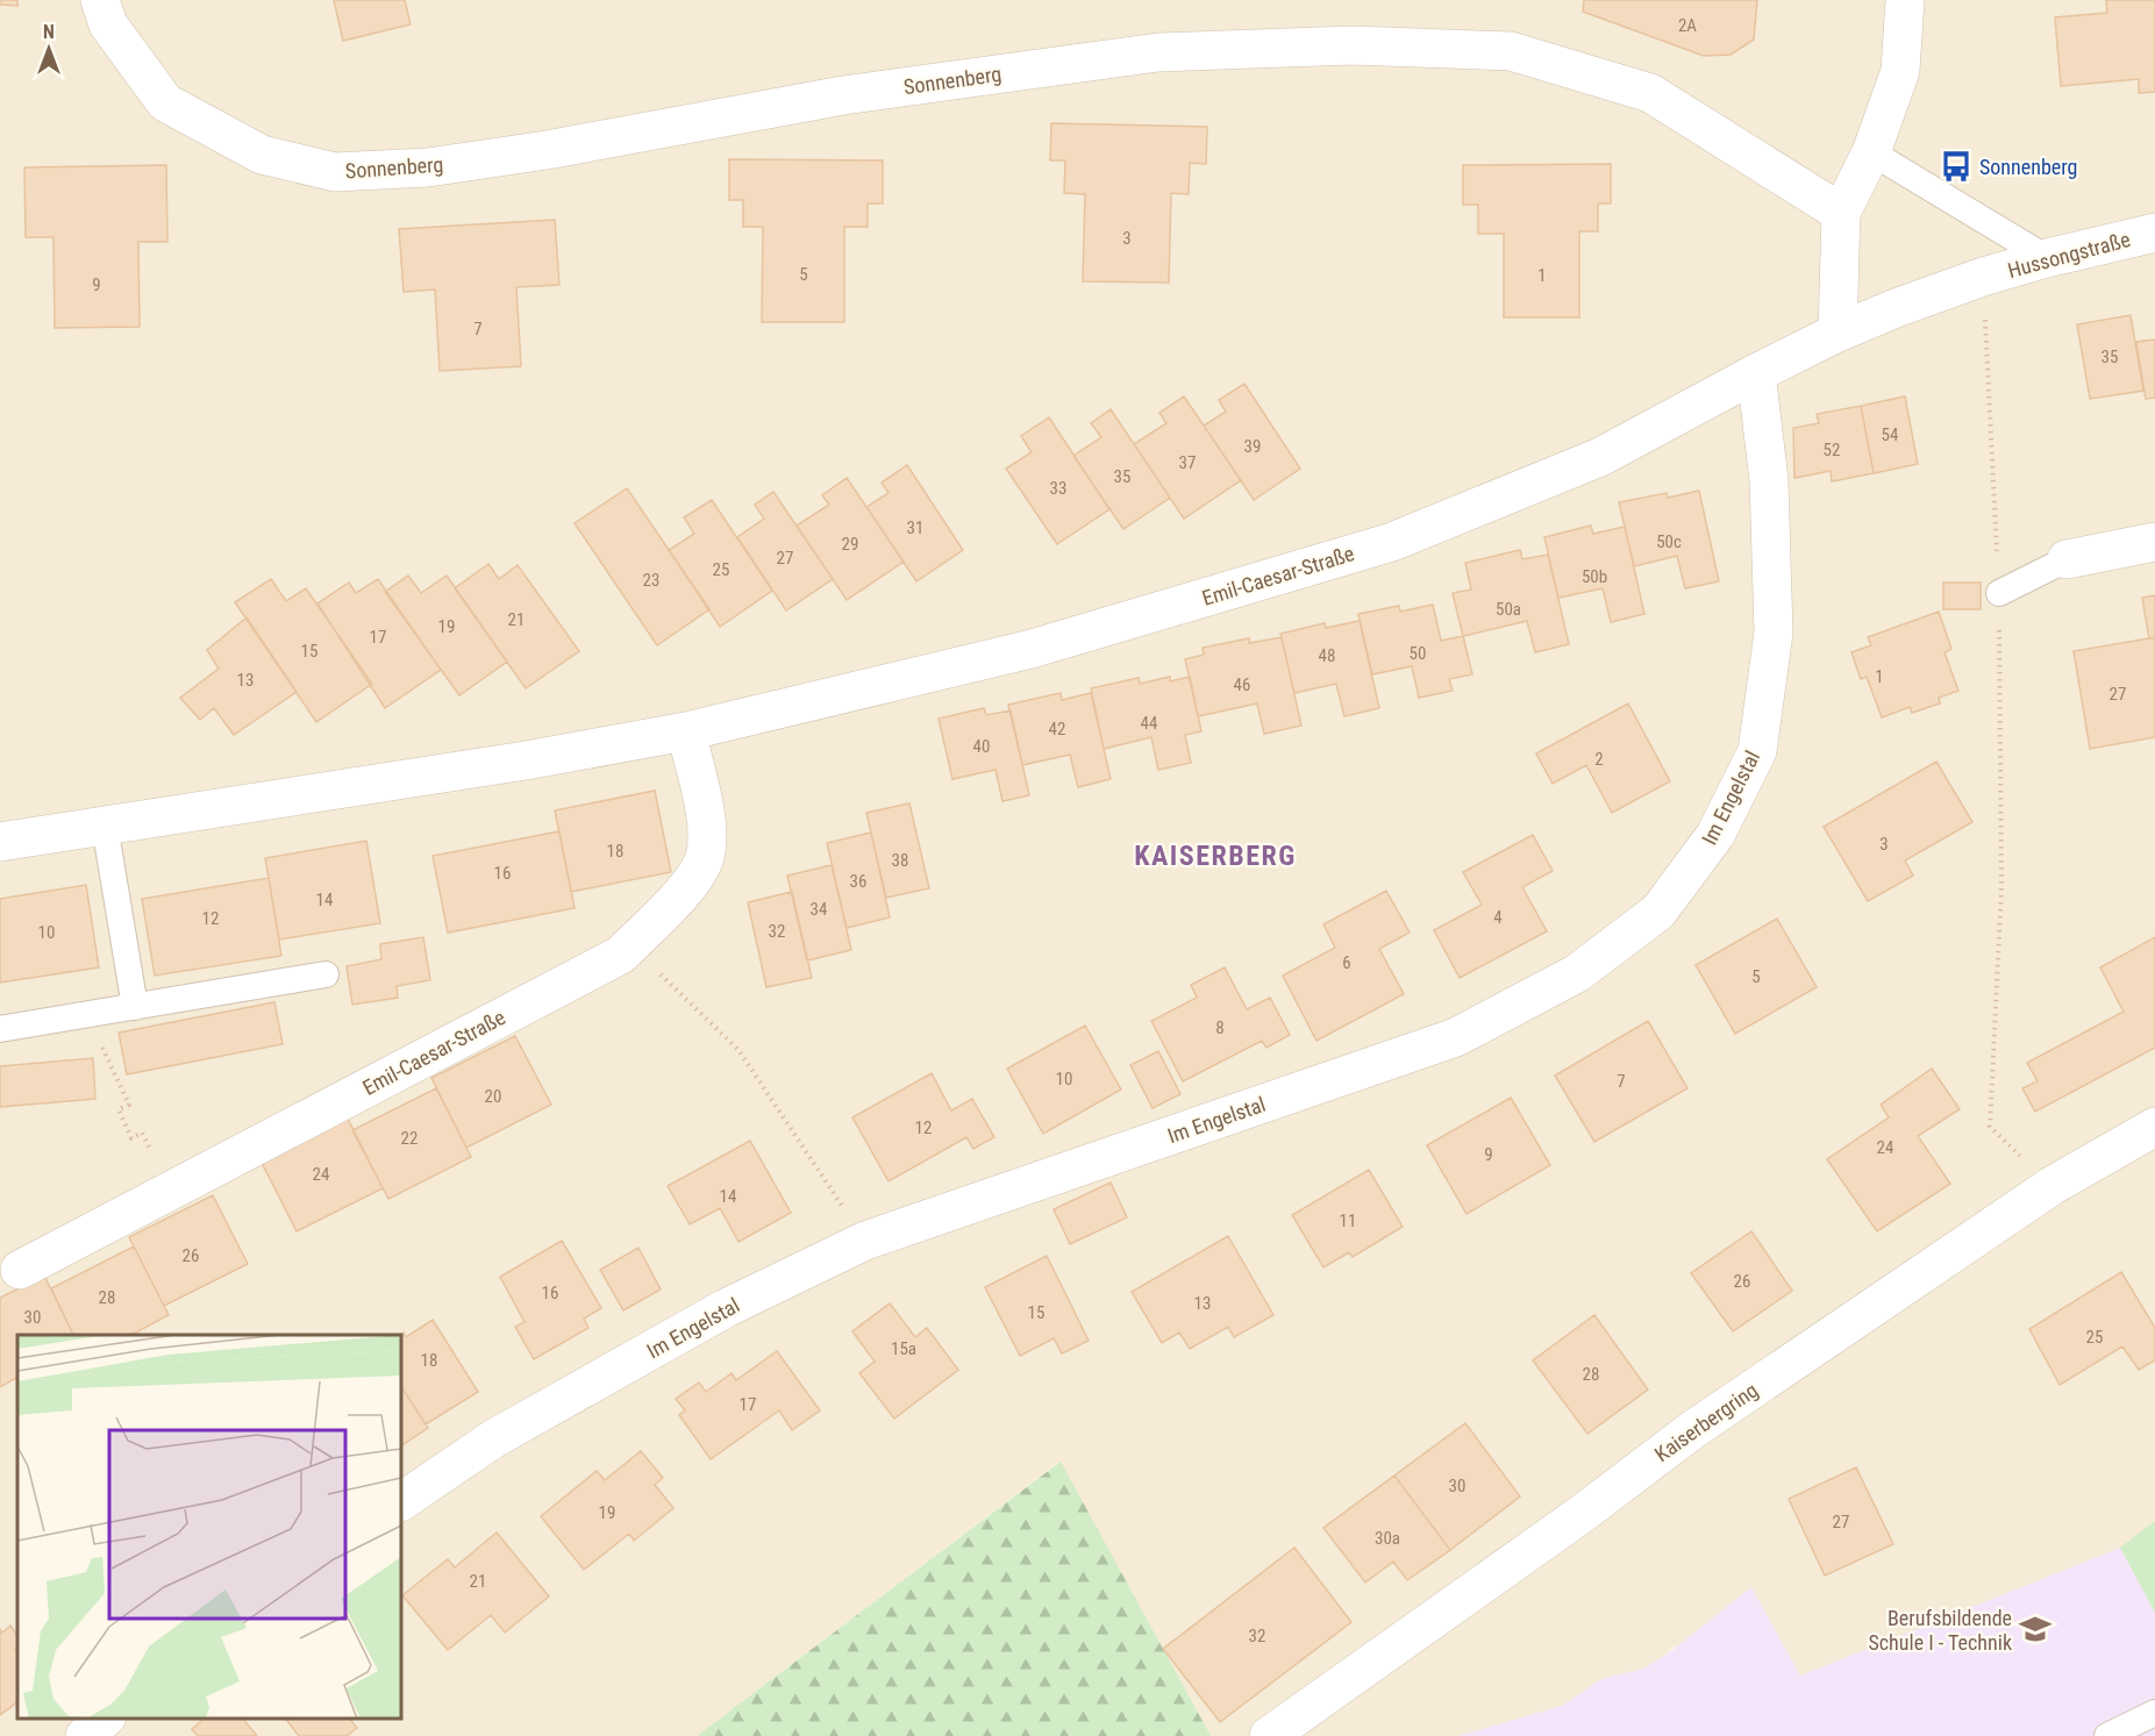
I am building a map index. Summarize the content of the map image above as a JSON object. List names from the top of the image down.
{
  "streets": {
    "street": [
      "Sonnenberg",
      "Hussongstraße",
      "Emil-Caesar-Straße",
      "Im Engelstal",
      "Kaiserbergring"
    ]
  },
  "crossings": [
    ["Hussongstraße", "Emil-Caesar-Straße"],
    ["Emil-Caesar-Straße", "Im Engelstal"]
  ],
  "districts": ["KAISERBERG"],
  "places": {
    "bus stop": ["Sonnenberg"],
    "school or university": ["Berufsbildende Schule I - Technik"]
  },
  "house_numbers": [
    "2A",
    "3",
    "5",
    "1",
    "9",
    "7",
    "35",
    "54",
    "39",
    "52",
    "37",
    "35",
    "33",
    "31",
    "50c",
    "29",
    "27",
    "25",
    "50b",
    "23",
    "50a",
    "21",
    "19",
    "17",
    "15",
    "50",
    "48",
    "1",
    "13",
    "46",
    "27",
    "44",
    "42",
    "40",
    "2",
    "3",
    "18",
    "38",
    "16",
    "36",
    "14",
    "34",
    "4",
    "12",
    "32",
    "10",
    "6",
    "5",
    "8",
    "10",
    "7",
    "20",
    "12",
    "22",
    "24",
    "9",
    "24",
    "14",
    "11",
    "26",
    "26",
    "16",
    "28",
    "13",
    "15",
    "30",
    "25",
    "15a",
    "18",
    "28",
    "17",
    "30",
    "19",
    "27",
    "30a",
    "21",
    "32"
  ],
  "north": "top"
}
